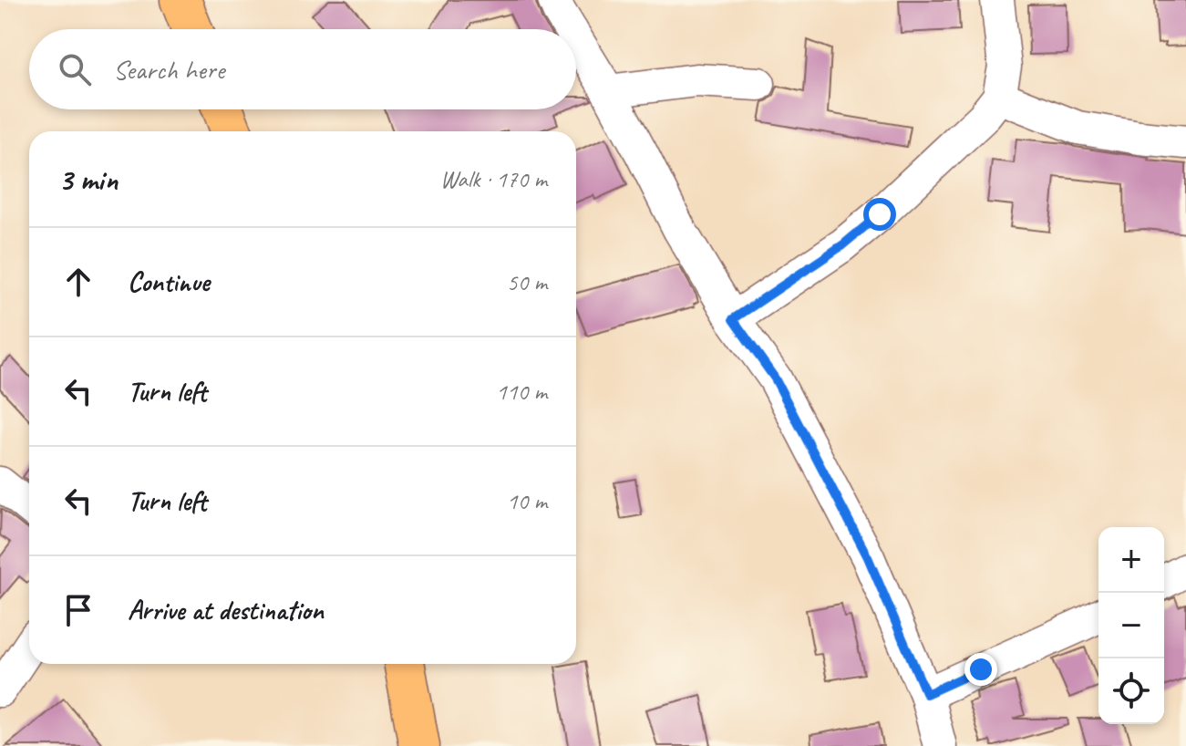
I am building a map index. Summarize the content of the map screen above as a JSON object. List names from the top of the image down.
{
  "page": {
    "search": "Search here",
    "heading": ["3 min", "Walk · 170 m"],
    "list": [
      ["Continue", "50 m"],
      ["Turn left", "110 m"],
      ["Turn left", "10 m"],
      "Arrive at destination"
    ],
    "map_buttons": ["+", "−"]
  }
}
